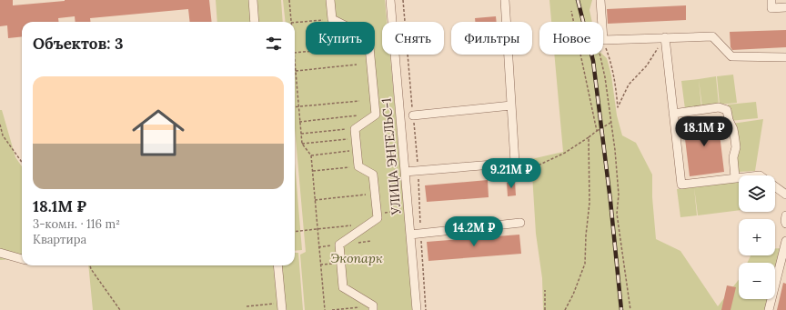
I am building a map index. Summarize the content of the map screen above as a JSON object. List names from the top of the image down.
{
  "streets": {
    "street": ["УЛИЦА ЭНГЕЛЬС-1"]
  },
  "parks": ["Экопарк"],
  "page": {
    "chip": [
      "Купить",
      "Снять",
      "Фильтры",
      "Новое"
    ],
    "heading": "Объектов: 3",
    "list": [
      {
        "name": "18.1M ₽",
        "note": "3-комн. · 116 m² · Квартира"
      }
    ],
    "price": ["18.1M ₽", "9.21M ₽", "14.2M ₽"],
    "map_buttons": ["+", "−"]
  }
}
